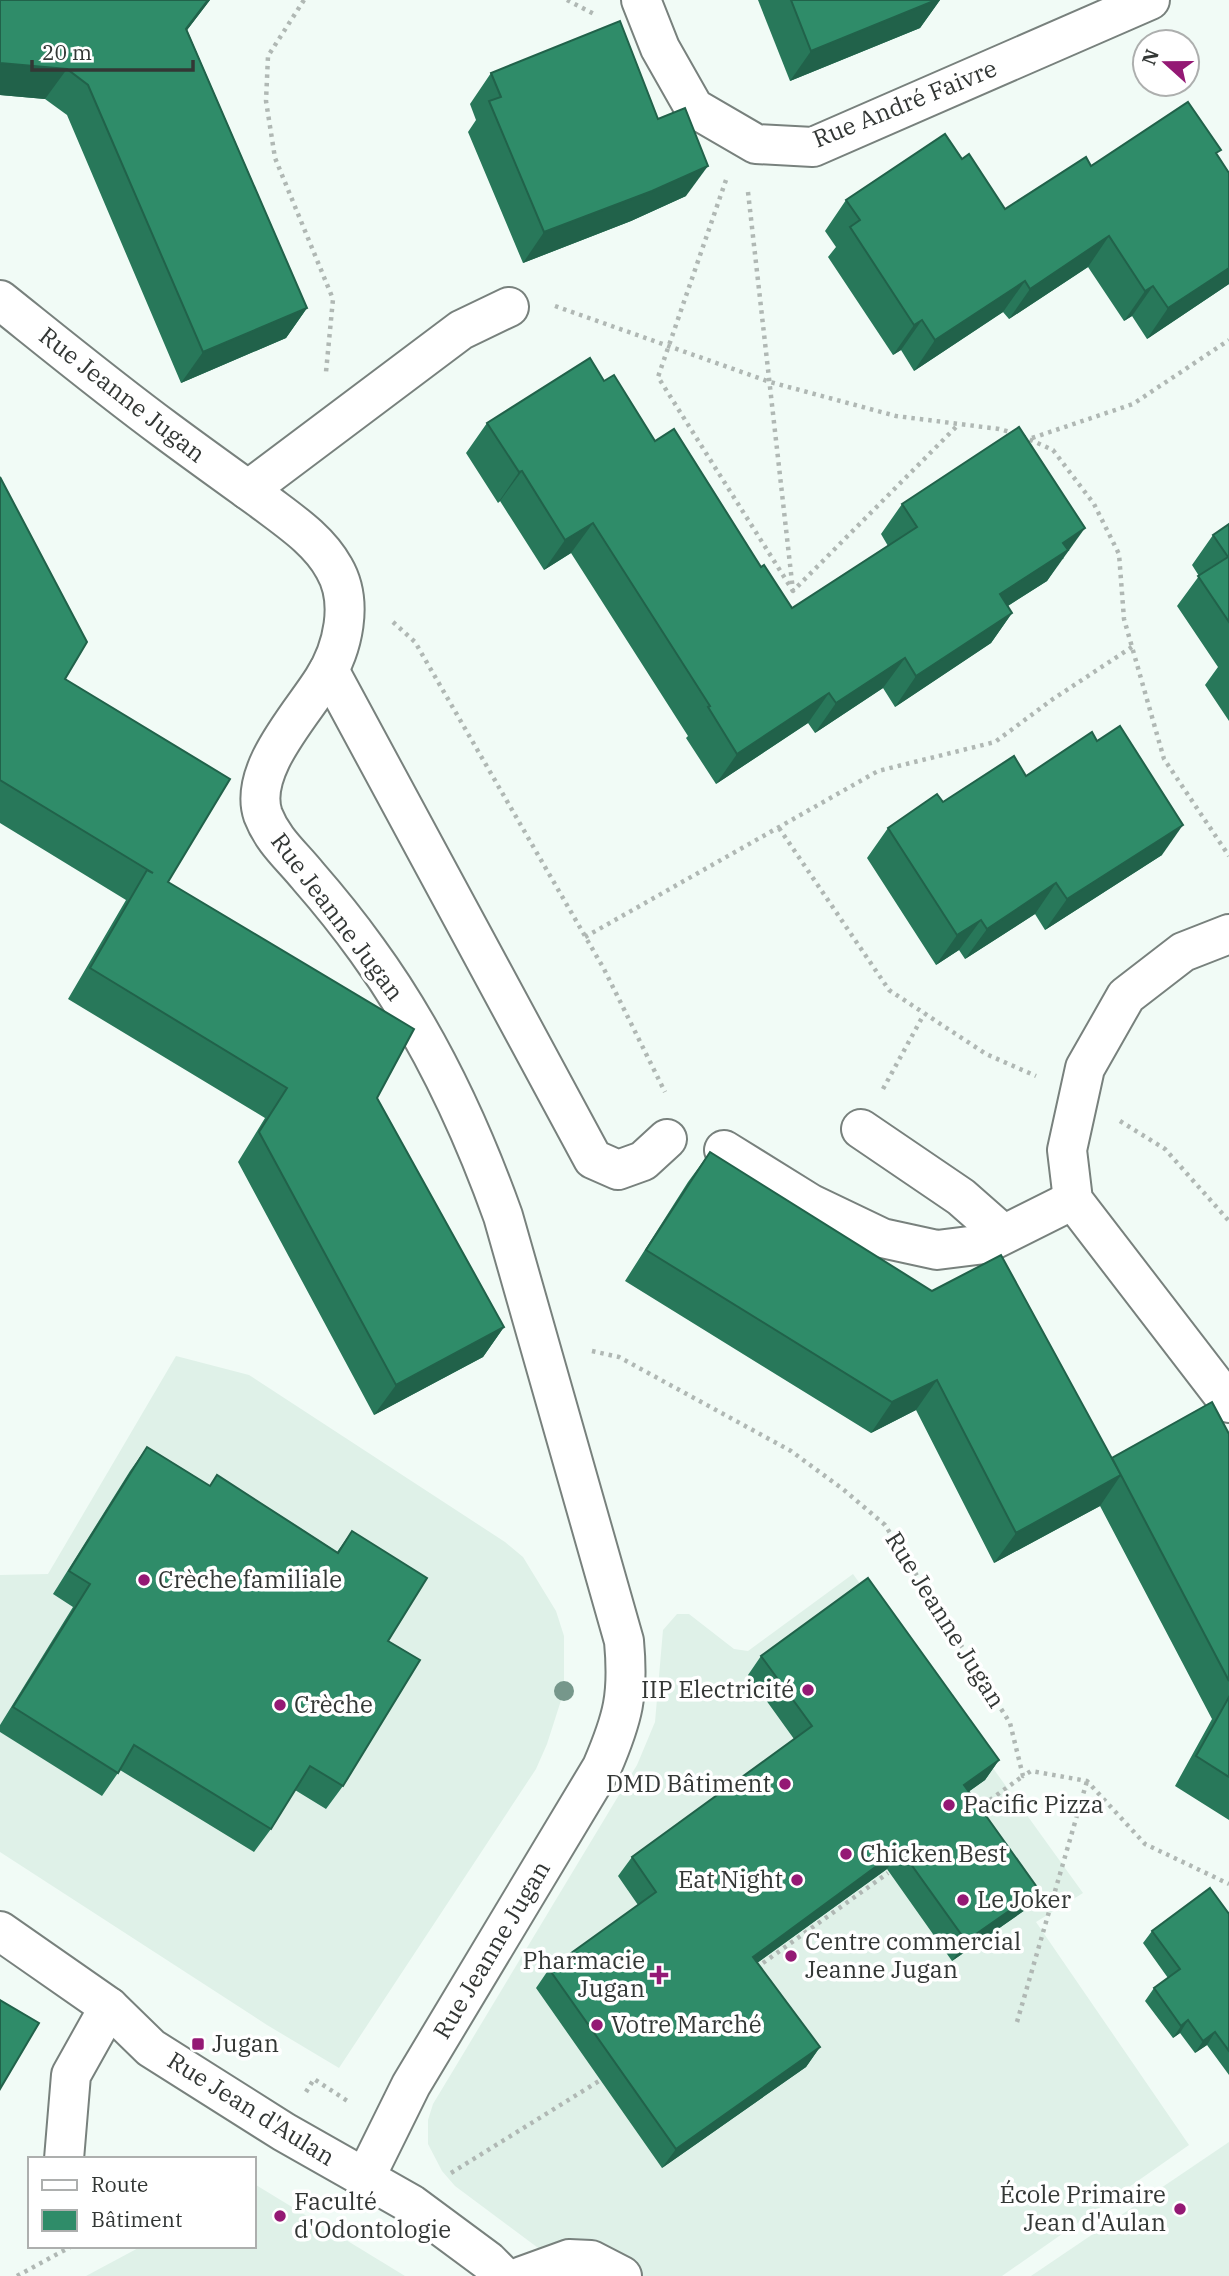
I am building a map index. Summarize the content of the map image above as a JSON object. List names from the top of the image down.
{
  "streets": {
    "street": ["Rue André Faivre", "Rue Jeanne Jugan", "Rue Jean d'Aulan"]
  },
  "crossings": [
    ["Rue Jeanne Jugan", "Rue Jean d'Aulan"]
  ],
  "places": {
    "other": [
      "Crèche familiale",
      "IIP Electricité",
      "Crèche",
      "DMD Bâtiment",
      "Pacific Pizza",
      "Chicken Best",
      "Eat Night",
      "Le Joker",
      "Centre commercial Jeanne Jugan",
      "Votre Marché",
      "École Primaire Jean d'Aulan",
      "Faculté d'Odontologie"
    ],
    "health": ["Pharmacie Jugan"],
    "transit": ["Jugan"]
  },
  "legend": ["Route", "Bâtiment"],
  "scale_bar": "20 m",
  "north": "left"
}
